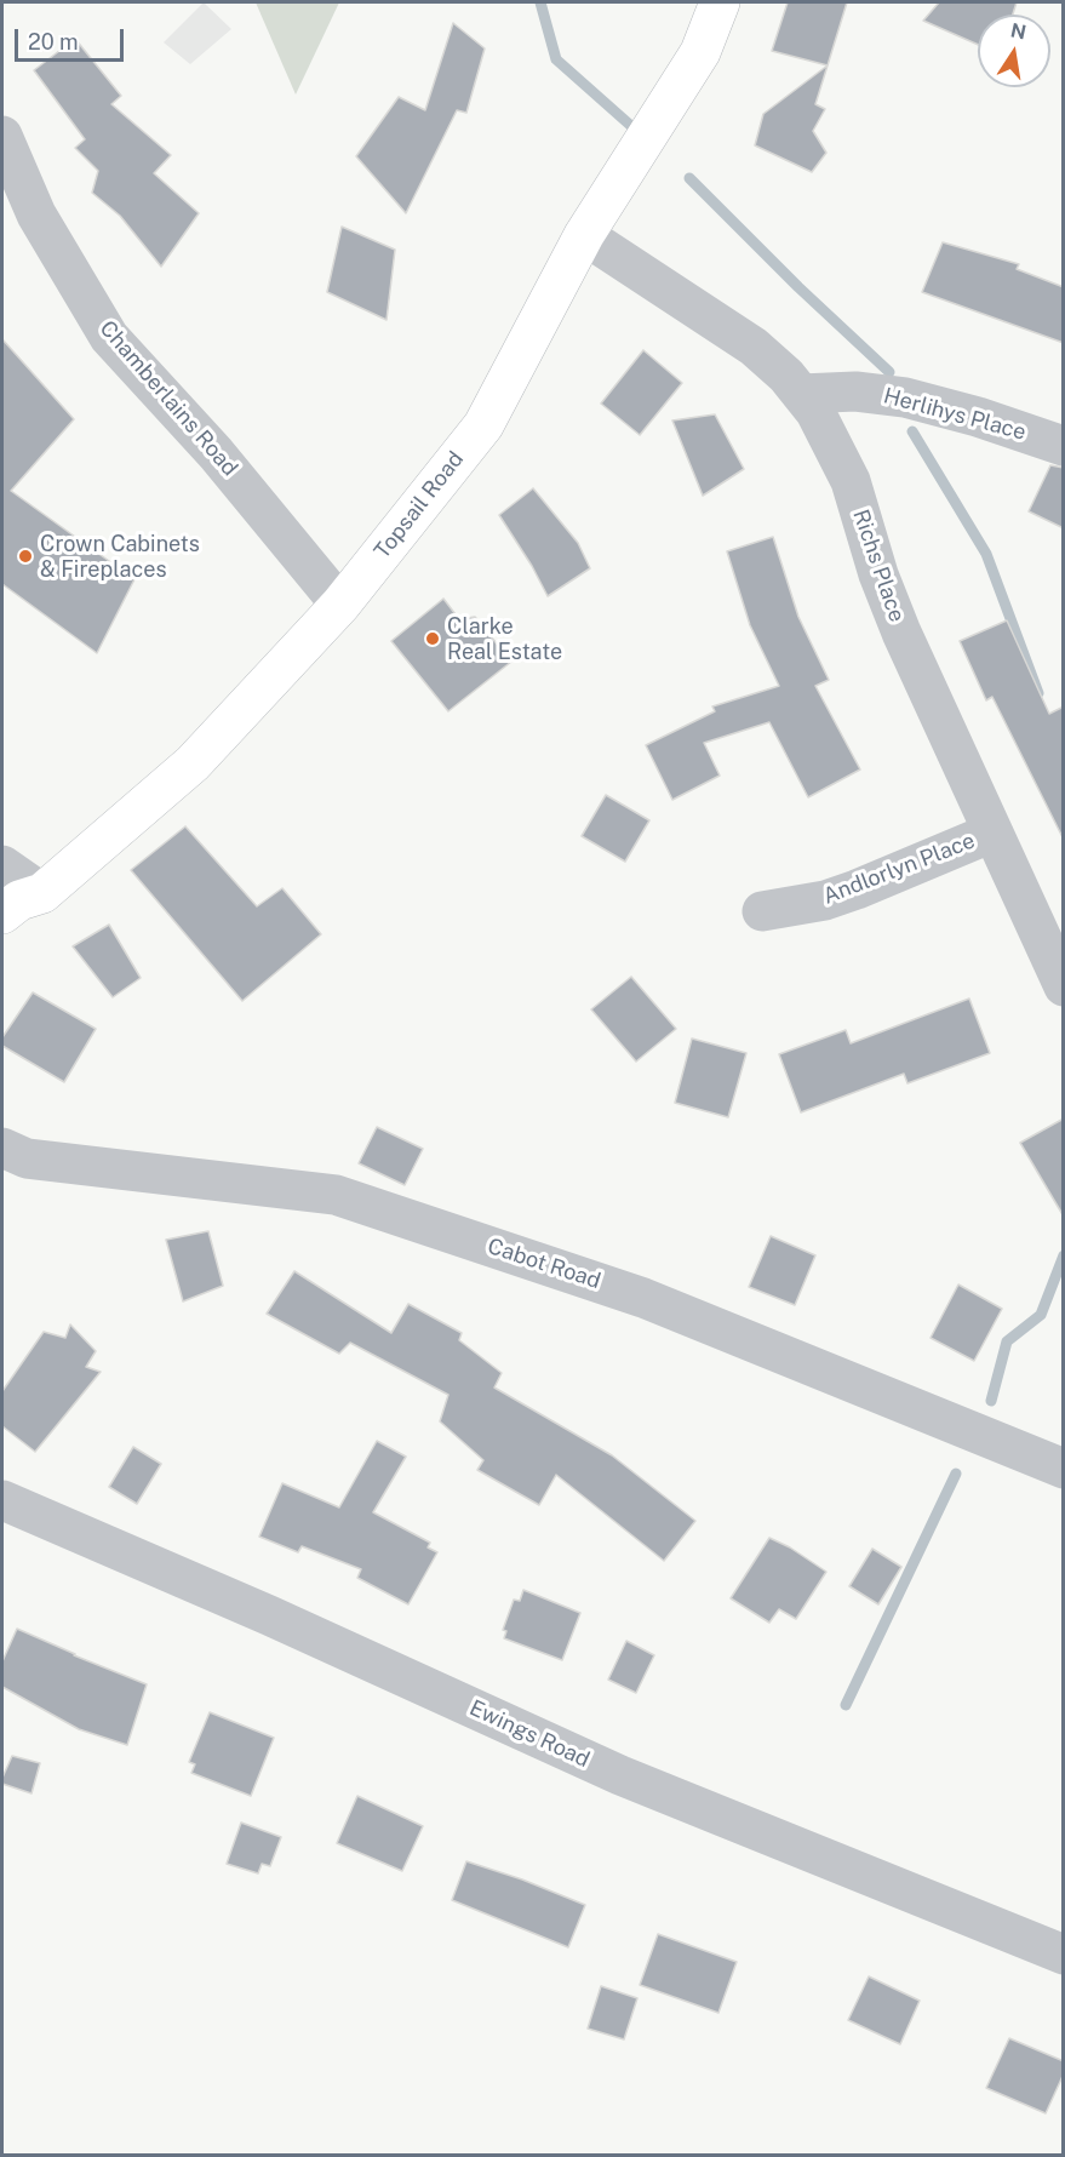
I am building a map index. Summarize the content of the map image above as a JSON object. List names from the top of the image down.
{
  "streets": {
    "main road": ["Topsail Road"],
    "street": [
      "Chamberlains Road",
      "Herlihys Place",
      "Richs Place",
      "Andlorlyn Place",
      "Cabot Road",
      "Ewings Road"
    ]
  },
  "crossings": [
    ["Chamberlains Road", "Topsail Road"],
    ["Herlihys Place", "Richs Place"],
    ["Topsail Road", "Richs Place"],
    ["Richs Place", "Andlorlyn Place"]
  ],
  "places": ["Crown Cabinets & Fireplaces", "Clarke Real Estate"],
  "scale_bar": "20 m",
  "north": "top"
}
